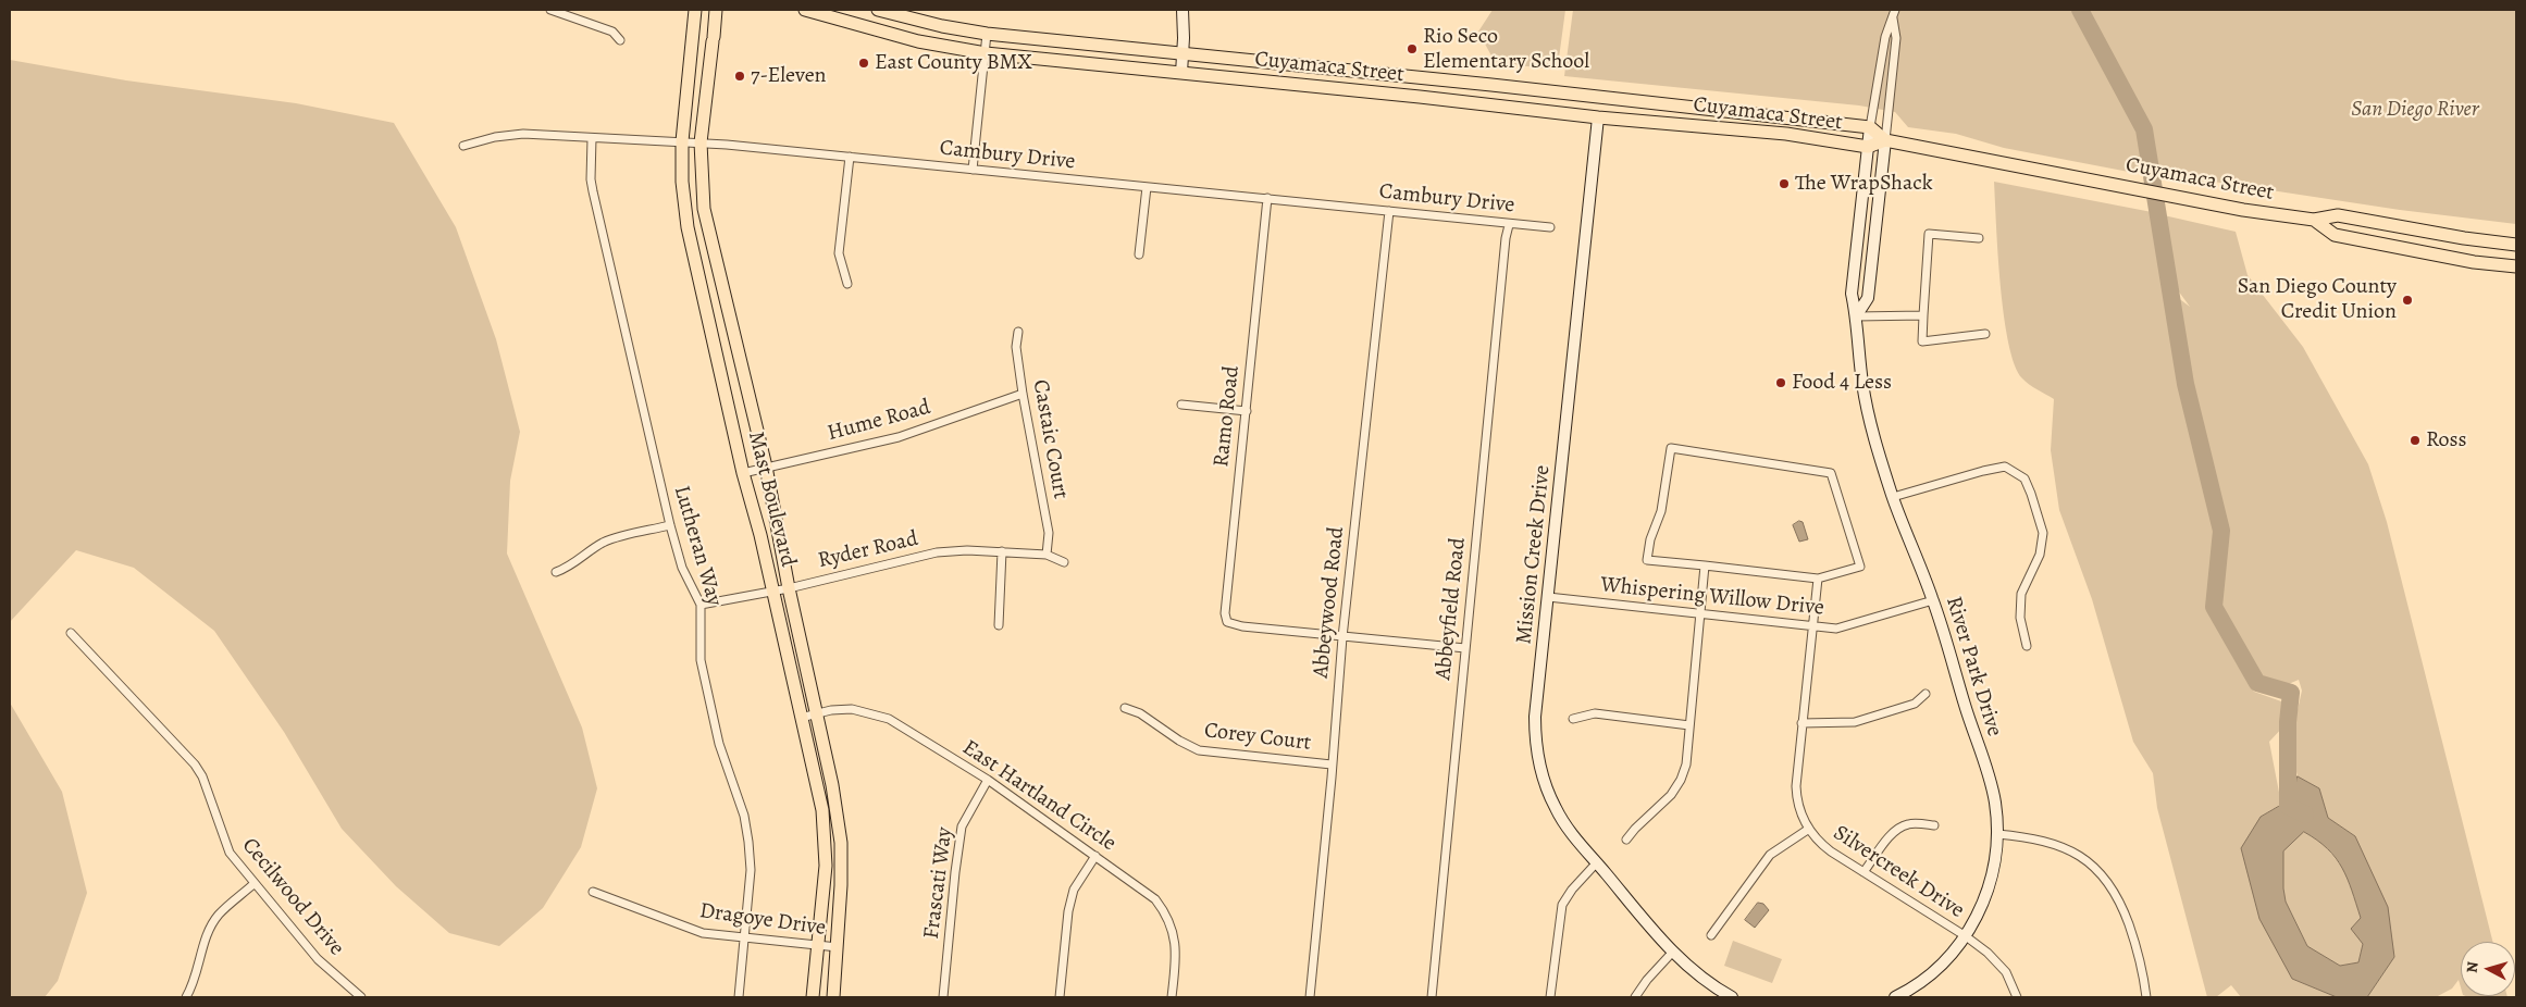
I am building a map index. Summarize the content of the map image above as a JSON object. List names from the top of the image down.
{
  "streets": {
    "main road": ["Cuyamaca Street", "Mast Boulevard"],
    "street": [
      "Cambury Drive",
      "Ramo Road",
      "Hume Road",
      "Castaic Court",
      "Lutheran Way",
      "Ryder Road",
      "Mission Creek Drive",
      "Whispering Willow Drive",
      "Abbeywood Road",
      "Abbeyfield Road",
      "River Park Drive",
      "Corey Court",
      "East Hartland Circle",
      "Silvercreek Drive",
      "Frascati Way",
      "Cecilwood Drive",
      "Dragoye Drive"
    ]
  },
  "crossings": [
    ["Cuyamaca Street", "Mission Creek Drive"],
    ["Cuyamaca Street", "River Park Drive"],
    ["Cambury Drive", "Ramo Road"],
    ["Cambury Drive", "Mast Boulevard"],
    ["Cambury Drive", "Lutheran Way"],
    ["Cambury Drive", "Abbeywood Road"],
    ["Cambury Drive", "Abbeyfield Road"],
    ["Ramo Road", "Abbeywood Road"],
    ["Hume Road", "Castaic Court"],
    ["Hume Road", "Mast Boulevard"],
    ["Castaic Court", "Ryder Road"],
    ["Mast Boulevard", "Ryder Road"],
    ["Mast Boulevard", "East Hartland Circle"],
    ["Mast Boulevard", "Dragoye Drive"],
    ["Lutheran Way", "Ryder Road"],
    ["Lutheran Way", "Dragoye Drive"],
    ["Mission Creek Drive", "Whispering Willow Drive"],
    ["Whispering Willow Drive", "River Park Drive"],
    ["Whispering Willow Drive", "Silvercreek Drive"],
    ["Abbeywood Road", "Corey Court"],
    ["River Park Drive", "Silvercreek Drive"],
    ["East Hartland Circle", "Frascati Way"]
  ],
  "parks": ["San Diego River"],
  "places": [
    "Rio Seco Elementary School",
    "East County BMX",
    "7-Eleven",
    "The WrapShack",
    "San Diego County Credit Union",
    "Food 4 Less",
    "Ross"
  ],
  "north": "left"
}
